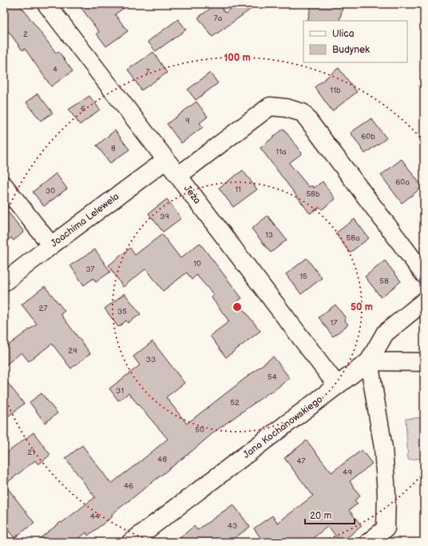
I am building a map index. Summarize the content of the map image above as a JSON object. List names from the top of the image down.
{
  "streets": {
    "street": ["Jeża", "Joachima Lelewela", "Jana Kochanowskiego"]
  },
  "crossings": [
    ["Jeża", "Joachima Lelewela"],
    ["Jeża", "Jana Kochanowskiego"]
  ],
  "house_numbers": [
    "7a",
    "2",
    "4",
    "7",
    "11b",
    "6",
    "9",
    "60b",
    "8",
    "11a",
    "60a",
    "11",
    "30",
    "58b",
    "39",
    "13",
    "58a",
    "10",
    "37",
    "15",
    "58",
    "27",
    "35",
    "17",
    "29",
    "33",
    "54",
    "31",
    "52",
    "50",
    "21",
    "48",
    "47",
    "49",
    "46",
    "44",
    "43"
  ],
  "legend": ["Ulica", "Budynek"],
  "scale_bar": "20 m",
  "rings": ["100 m", "50 m"]
}
